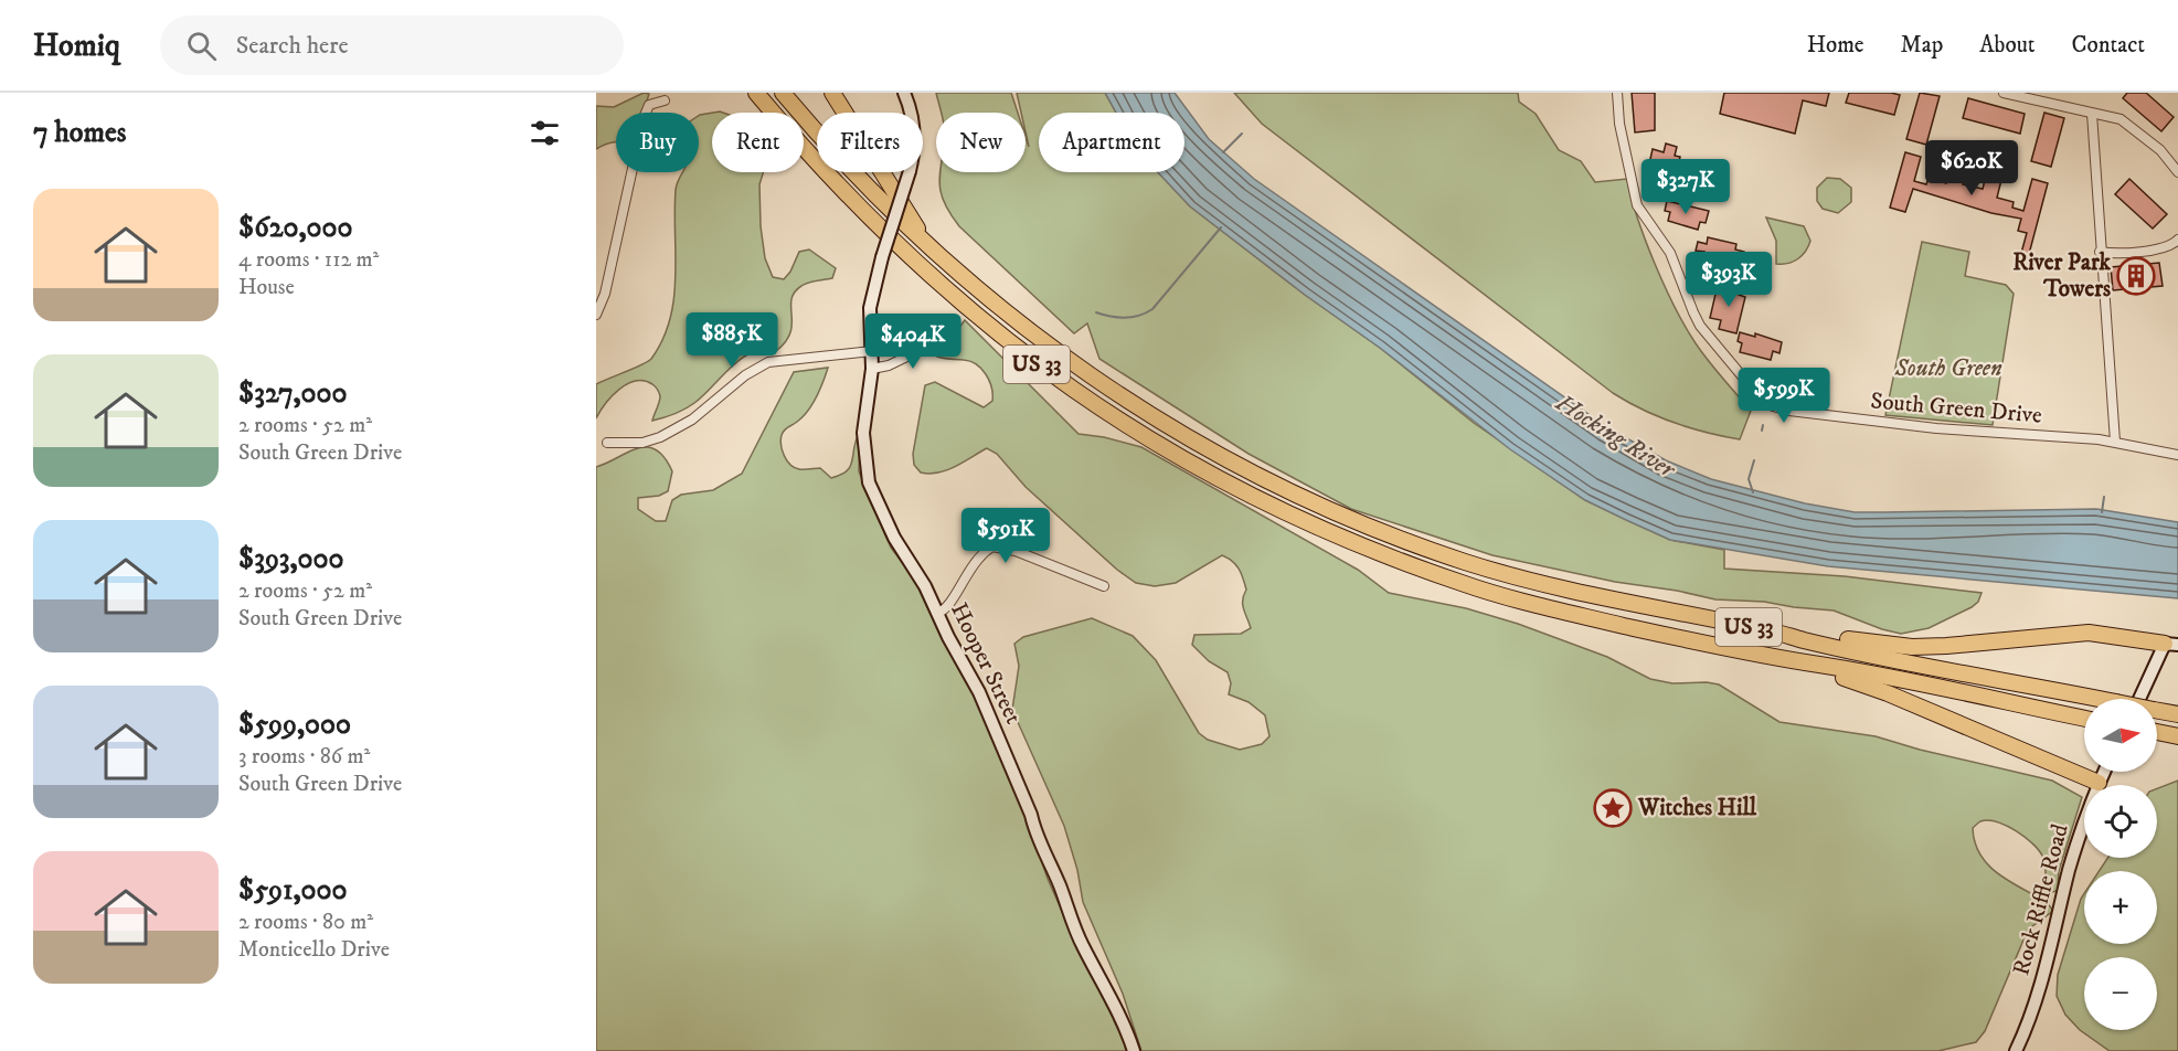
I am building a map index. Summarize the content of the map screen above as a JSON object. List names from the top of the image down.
{
  "streets": {
    "highway": ["US 33"],
    "street": ["South Green Drive", "Hooper Street", "Rock Riffle Road"]
  },
  "water": ["Hocking River"],
  "parks": ["South Green"],
  "places": {
    "building": ["River Park Towers"],
    "place": ["Witches Hill"]
  },
  "north": "right",
  "page": {
    "header": "Homiq",
    "search": "Search here",
    "nav": [
      "Home",
      "Map",
      "About",
      "Contact"
    ],
    "heading": "7 homes",
    "chip": [
      "Buy",
      "Rent",
      "Filters",
      "New",
      "Apartment"
    ],
    "price": [
      "$620K",
      "$327K",
      "$393K",
      "$885K",
      "$404K",
      "$599K",
      "$591K"
    ],
    "list": [
      {
        "name": "$620,000",
        "note": "4 rooms · 112 m² · House"
      },
      {
        "name": "$327,000",
        "note": "2 rooms · 52 m² · South Green Drive"
      },
      {
        "name": "$393,000",
        "note": "2 rooms · 52 m² · South Green Drive"
      },
      {
        "name": "$599,000",
        "note": "3 rooms · 86 m² · South Green Drive"
      },
      {
        "name": "$591,000",
        "note": "2 rooms · 80 m² · Monticello Drive"
      }
    ],
    "map_buttons": ["+", "−"]
  }
}
